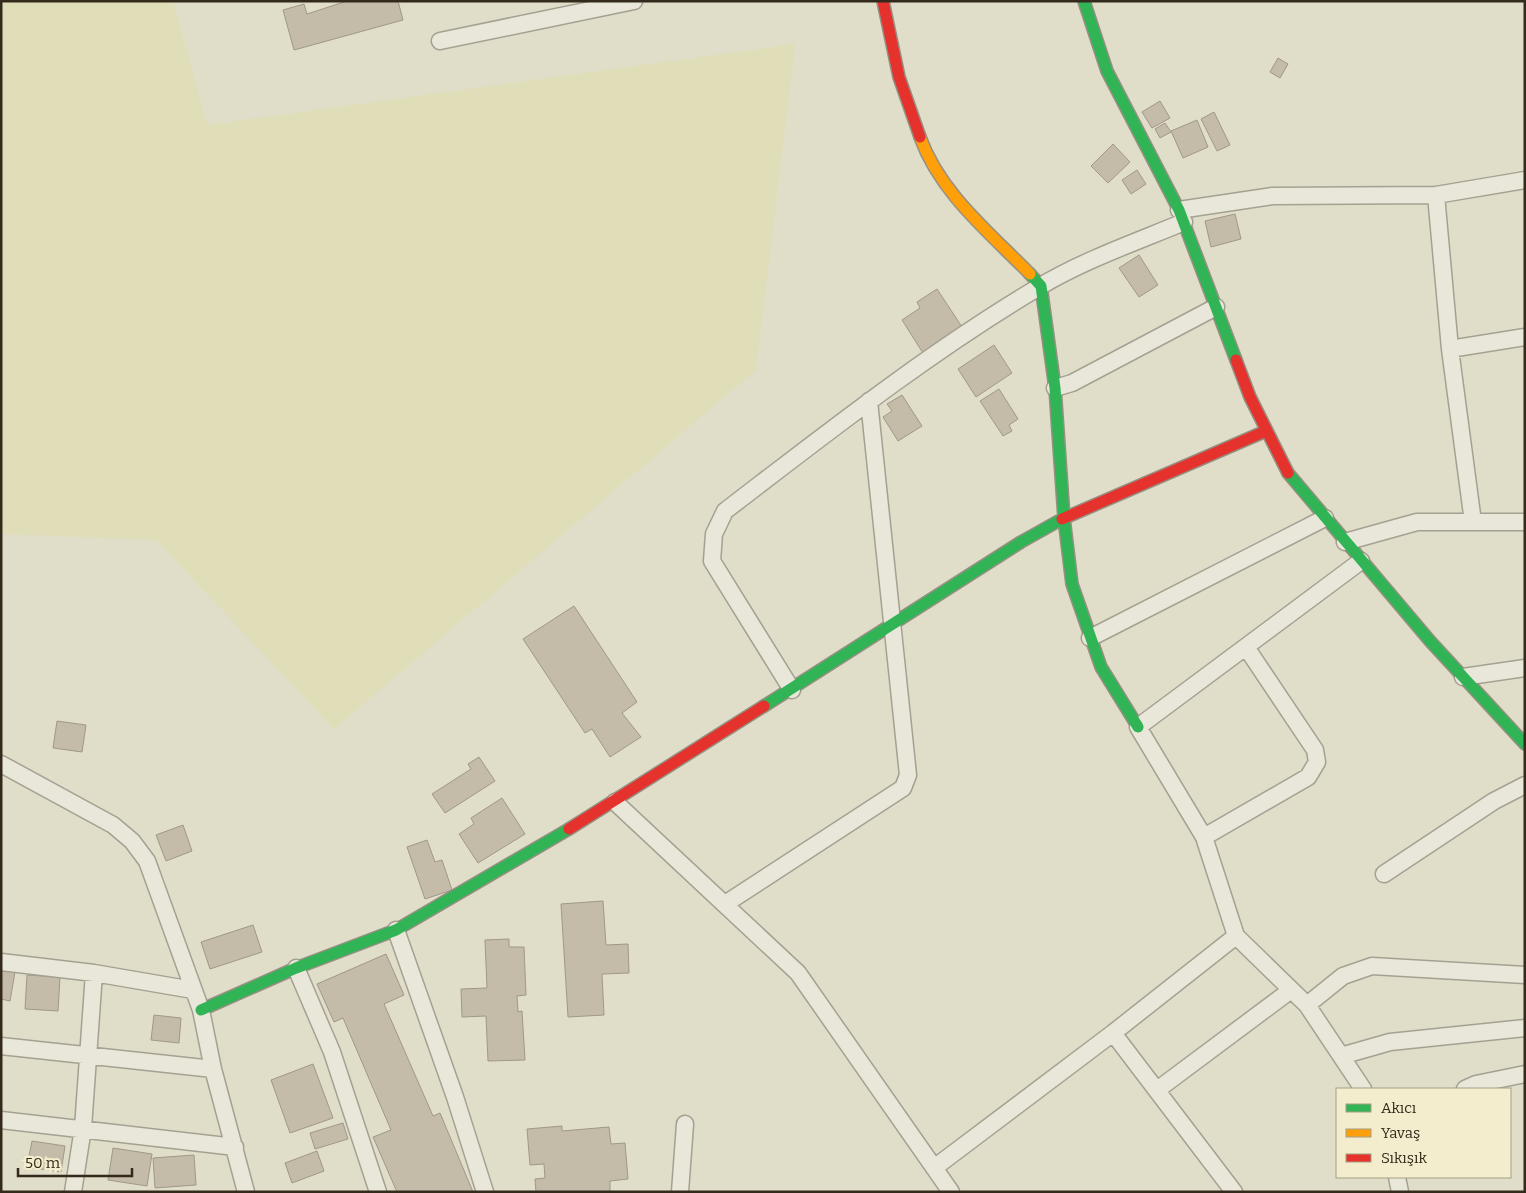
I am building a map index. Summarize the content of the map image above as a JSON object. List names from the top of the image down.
{
  "legend": ["Akıcı", "Yavaş", "Sıkışık"],
  "scale_bar": "50 m"
}
